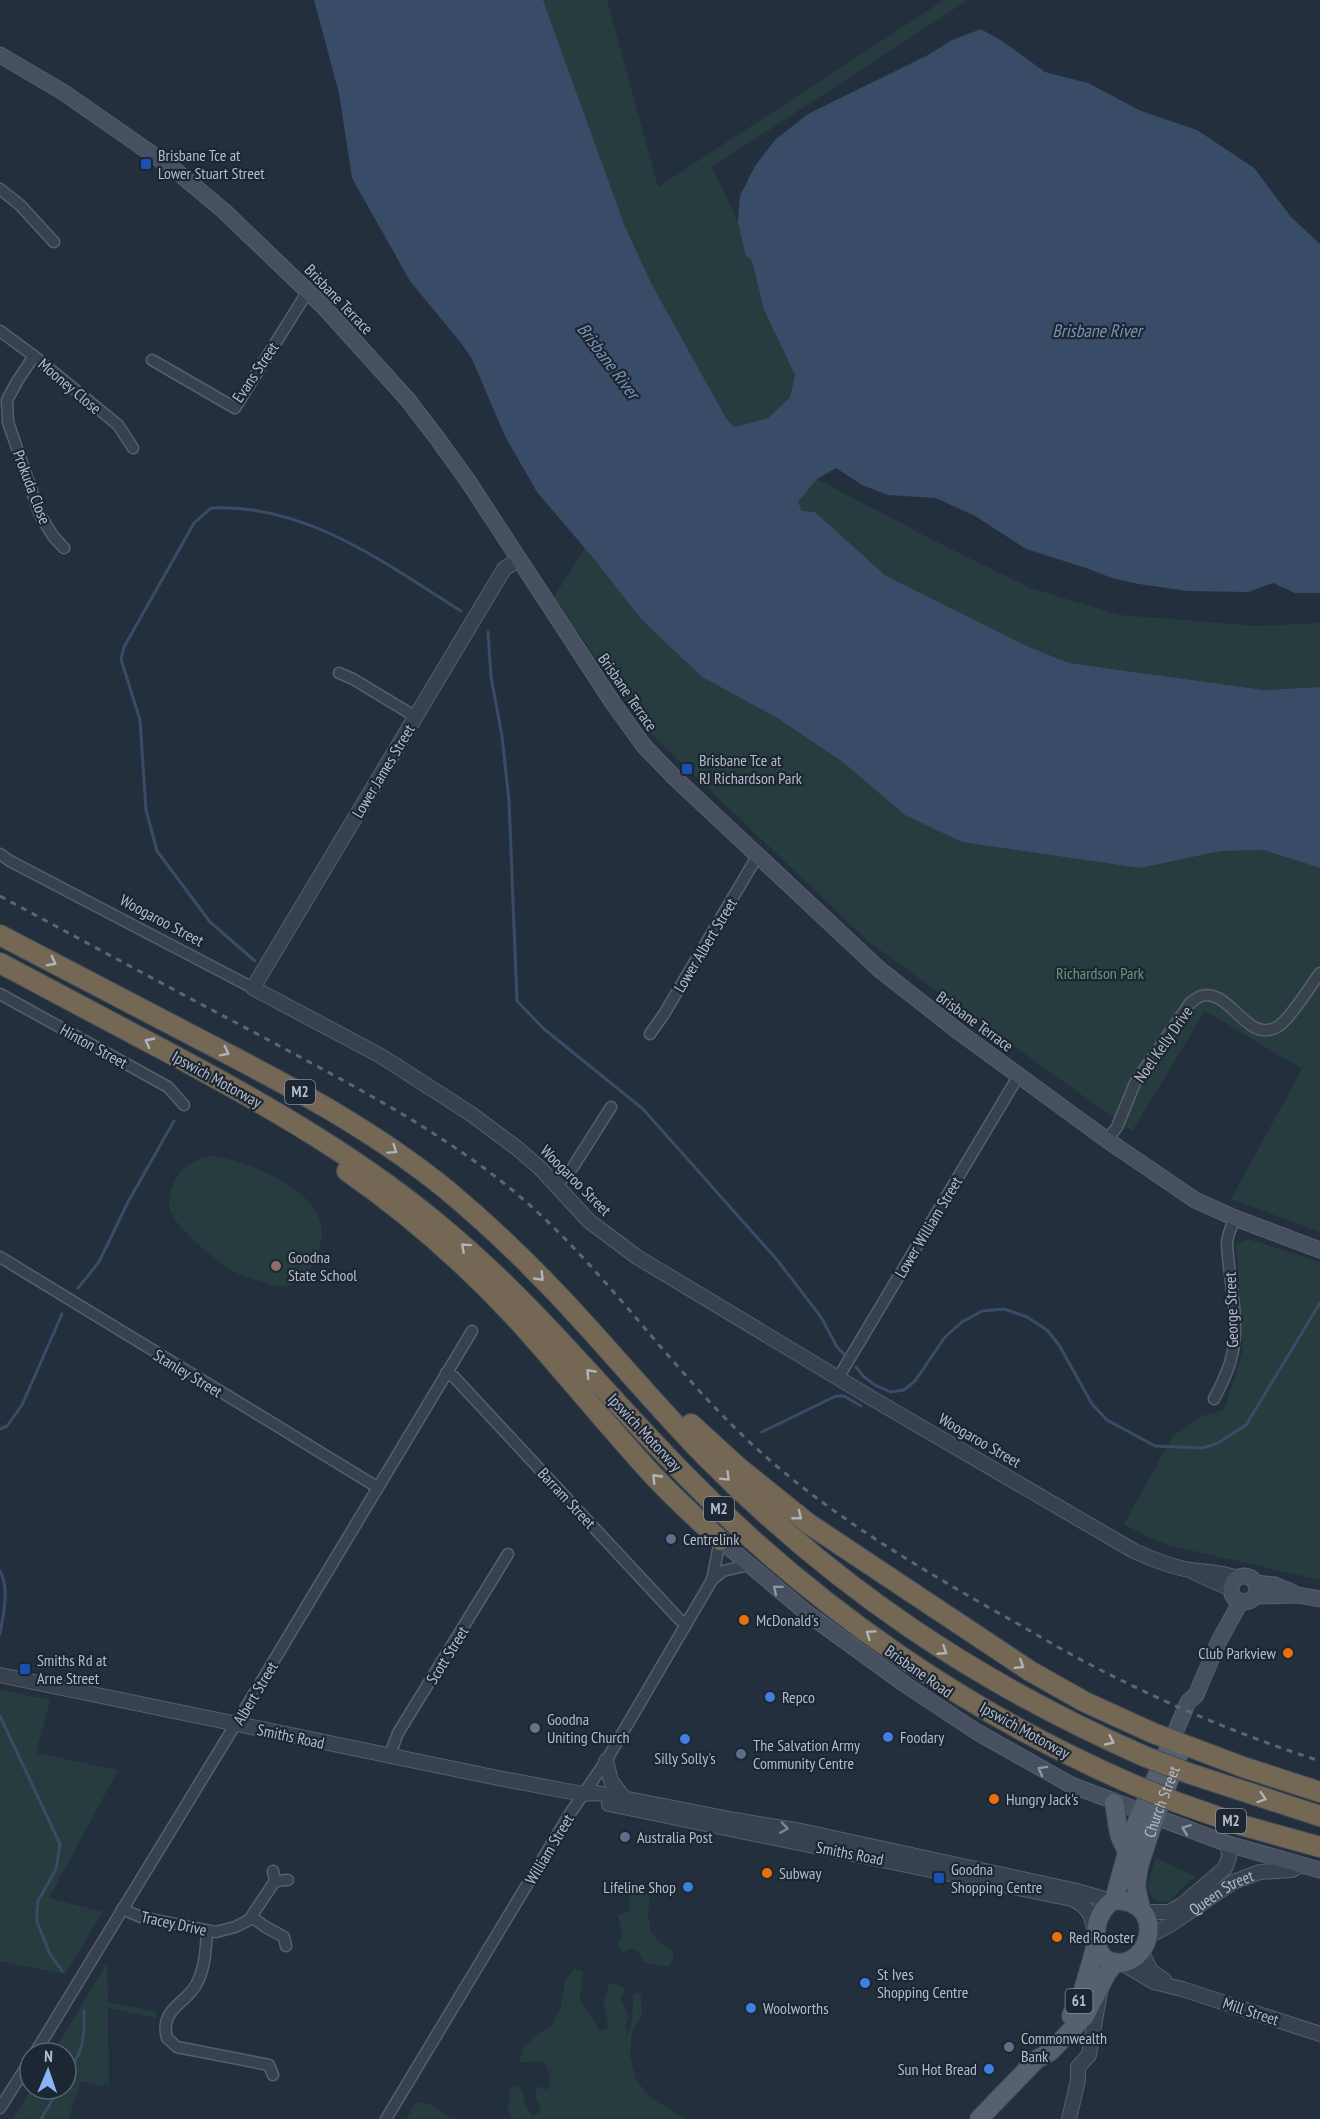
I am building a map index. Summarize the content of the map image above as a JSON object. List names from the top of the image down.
{
  "streets": {
    "highway": ["Ipswich Motorway", "M2"],
    "main road": [
      "Brisbane Terrace",
      "Woogaroo Street",
      "Brisbane Road",
      "Church Street",
      "61"
    ],
    "street": [
      "Evans Street",
      "Mooney Close",
      "Prokuda Close",
      "Lower James Street",
      "Lower Albert Street",
      "Noel Kelly Drive",
      "Hinton Street",
      "Lower William Street",
      "George Street",
      "Stanley Street",
      "Barram Street",
      "Scott Street",
      "Albert Street",
      "Smiths Road",
      "William Street",
      "Queen Street",
      "Tracey Drive",
      "Mill Street"
    ]
  },
  "crossings": [
    ["Brisbane Terrace", "Evans Street"],
    ["Brisbane Terrace", "Lower James Street"],
    ["Brisbane Terrace", "Lower Albert Street"],
    ["Brisbane Terrace", "Noel Kelly Drive"],
    ["Brisbane Terrace", "Lower William Street"],
    ["Brisbane Terrace", "George Street"],
    ["Mooney Close", "Prokuda Close"],
    ["Lower James Street", "Woogaroo Street"],
    ["Woogaroo Street", "Lower William Street"],
    ["Woogaroo Street", "Church Street"],
    ["Stanley Street", "Albert Street"],
    ["Barram Street", "Albert Street"],
    ["Barram Street", "William Street"],
    ["Scott Street", "Smiths Road"],
    ["Brisbane Road", "Church Street"],
    ["Brisbane Road", "William Street"],
    ["Brisbane Road", "Queen Street"],
    ["Albert Street", "Smiths Road"],
    ["Albert Street", "Tracey Drive"],
    ["Smiths Road", "Church Street"],
    ["Smiths Road", "William Street"],
    ["Smiths Road", "Queen Street"],
    ["Smiths Road", "61"],
    ["Smiths Road", "Mill Street"],
    ["Church Street", "Queen Street"],
    ["Church Street", "61"],
    ["Church Street", "Mill Street"],
    ["Queen Street", "61"],
    ["Queen Street", "Mill Street"],
    ["61", "Mill Street"]
  ],
  "one_way": ["Brisbane Road"],
  "water": ["Brisbane River"],
  "parks": ["Richardson Park"],
  "places": {
    "transit": [
      "Brisbane Tce at Lower Stuart Street",
      "Brisbane Tce at RJ Richardson Park",
      "Smiths Rd at Arne Street",
      "Goodna Shopping Centre"
    ],
    "other": [
      "Goodna State School",
      "Centrelink",
      "McDonald's",
      "Club Parkview",
      "Repco",
      "Goodna Uniting Church",
      "Foodary",
      "Silly Solly's",
      "The Salvation Army Community Centre",
      "Hungry Jack's",
      "Australia Post",
      "Subway",
      "Lifeline Shop",
      "Red Rooster",
      "St Ives Shopping Centre",
      "Woolworths",
      "Commonwealth Bank",
      "Sun Hot Bread"
    ]
  },
  "north": "top"
}
